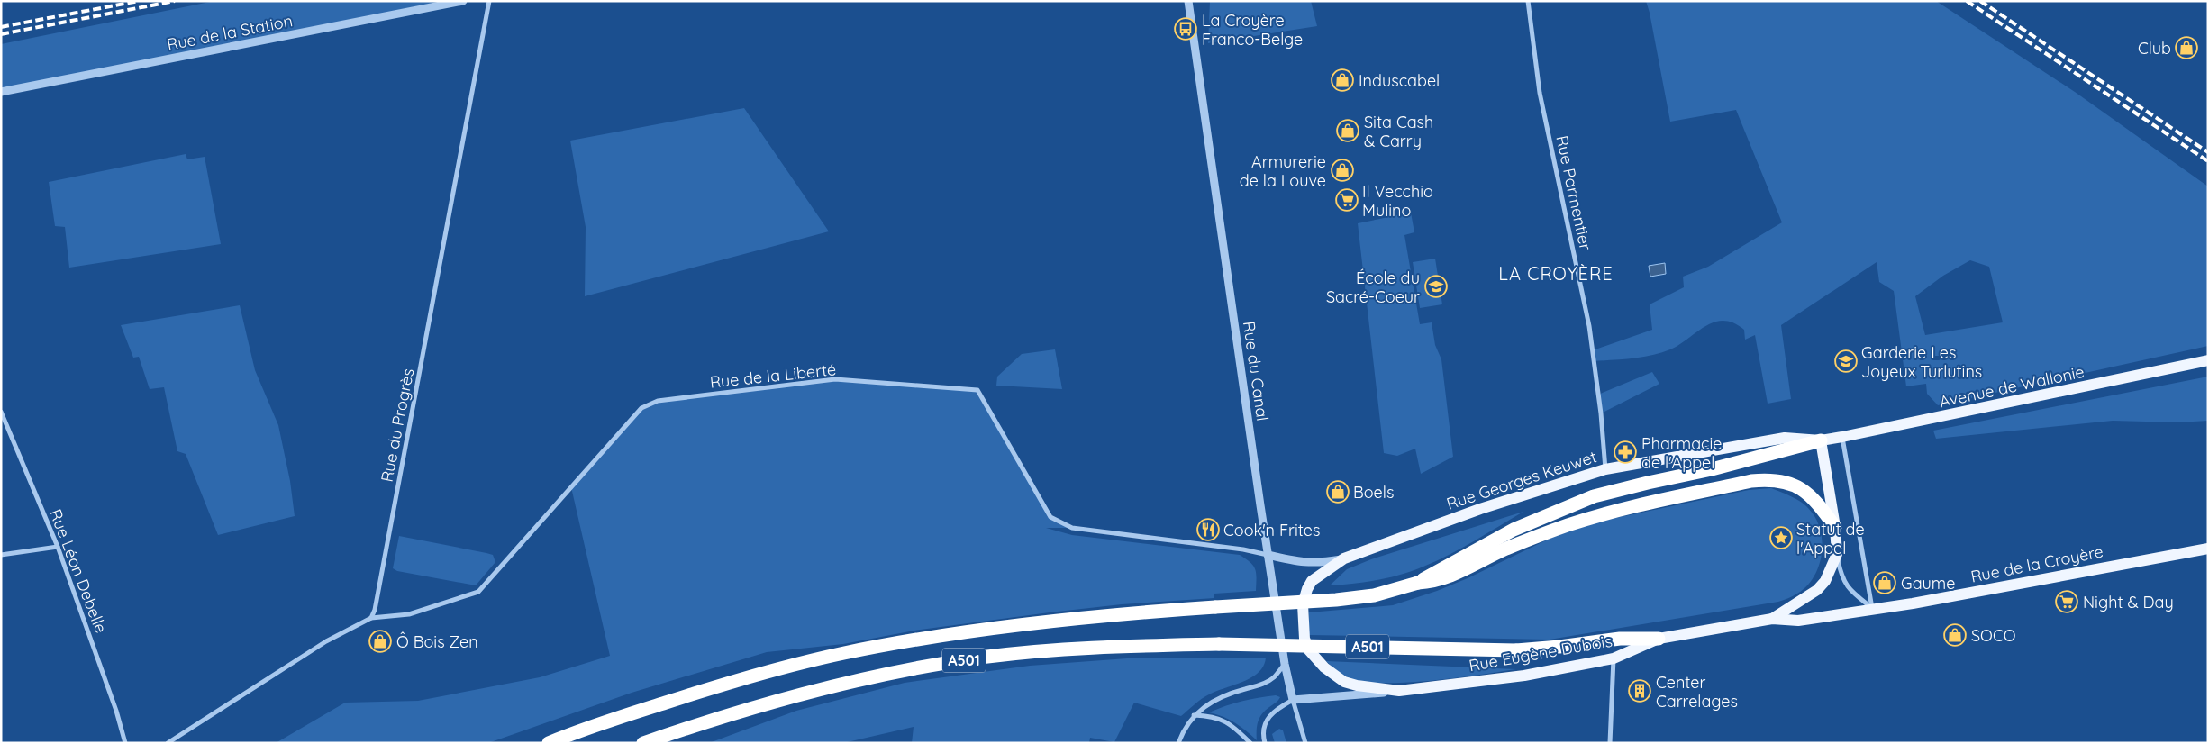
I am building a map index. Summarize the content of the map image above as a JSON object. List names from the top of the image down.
{
  "streets": {
    "highway": ["A501"],
    "main road": [
      "Avenue de Wallonie",
      "Rue Georges Keuwet",
      "Rue de la Croyère",
      "Rue Eugène Dubois"
    ],
    "street": [
      "Rue de la Station",
      "Rue Parmentier",
      "Rue du Canal",
      "Rue de la Liberté",
      "Rue du Progrès",
      "Rue Léon Debelle"
    ]
  },
  "crossings": [
    ["Rue Parmentier", "Rue Georges Keuwet"],
    ["Rue du Canal", "Rue de la Liberté"],
    ["Rue du Canal", "Rue Eugène Dubois"],
    ["Rue de la Liberté", "Rue du Progrès"],
    ["Avenue de Wallonie", "Rue Georges Keuwet"],
    ["Rue Georges Keuwet", "Rue Eugène Dubois"],
    ["Rue de la Croyère", "Rue Eugène Dubois"],
    ["A501", "Rue Eugène Dubois"]
  ],
  "districts": ["LA CROYÈRE"],
  "places": {
    "bus stop": ["La Croyère Franco-Belge"],
    "shop": [
      "Club",
      "Induscabel",
      "Sita Cash & Carry",
      "Armurerie de la Louve",
      "Boels",
      "Gaume",
      "SOCO",
      "Ô Bois Zen"
    ],
    "supermarket": ["Il Vecchio Mulino", "Night & Day"],
    "school or university": ["École du Sacré-Coeur", "Garderie Les Joyeux Turlutins"],
    "pharmacy": ["Pharmacie de l'Appel"],
    "restaurant": ["Cook'n Frites"],
    "place": ["Statut de l'Appel"],
    "building": ["Center Carrelages"]
  }
}
